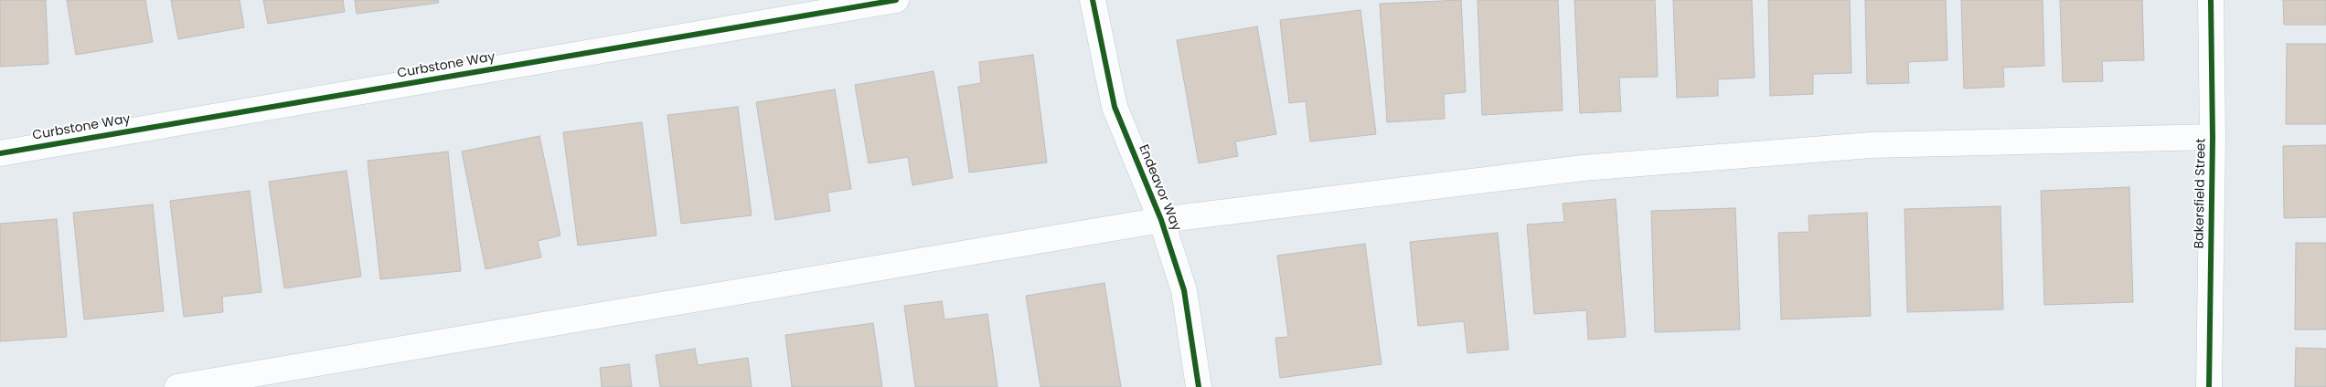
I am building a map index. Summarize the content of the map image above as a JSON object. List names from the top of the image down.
{
  "streets": {
    "street": ["Curbstone Way", "Endeavor Way", "Bakersfield Street"]
  }
}
